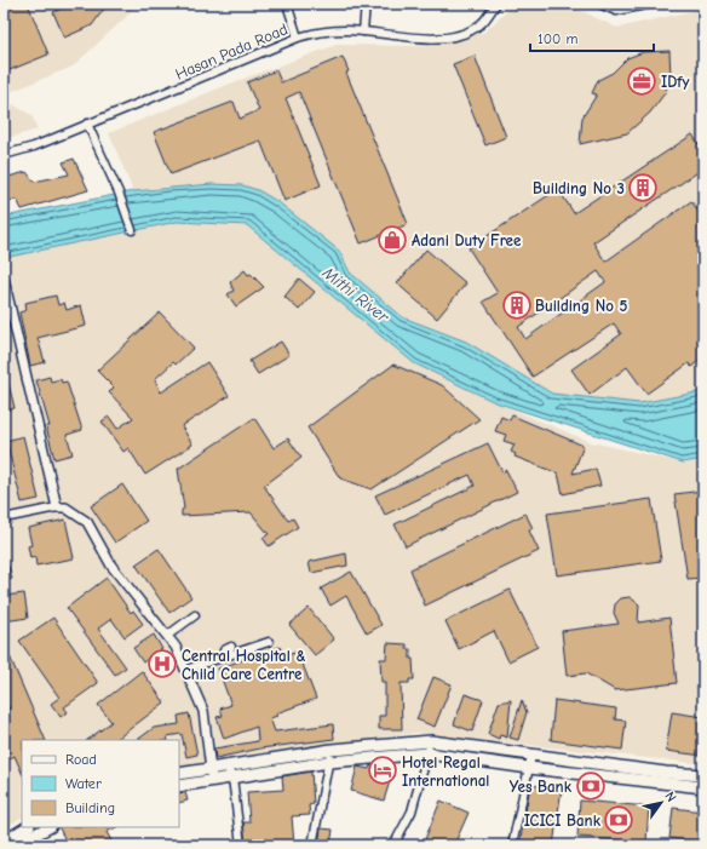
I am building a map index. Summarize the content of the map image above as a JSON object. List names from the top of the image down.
{
  "streets": {
    "street": ["Hasan Pada Road"]
  },
  "water": ["Mithi River"],
  "places": {
    "office": ["IDfy"],
    "building": ["Building No 3", "Building No 5"],
    "shop": ["Adani Duty Free"],
    "hospital": ["Central Hospital & Child Care Centre"],
    "hotel": ["Hotel Regal International"],
    "bank": ["Yes Bank", "ICICI Bank"]
  },
  "legend": ["Road", "Water", "Building"],
  "scale_bar": "100 m",
  "north": "top right"
}
